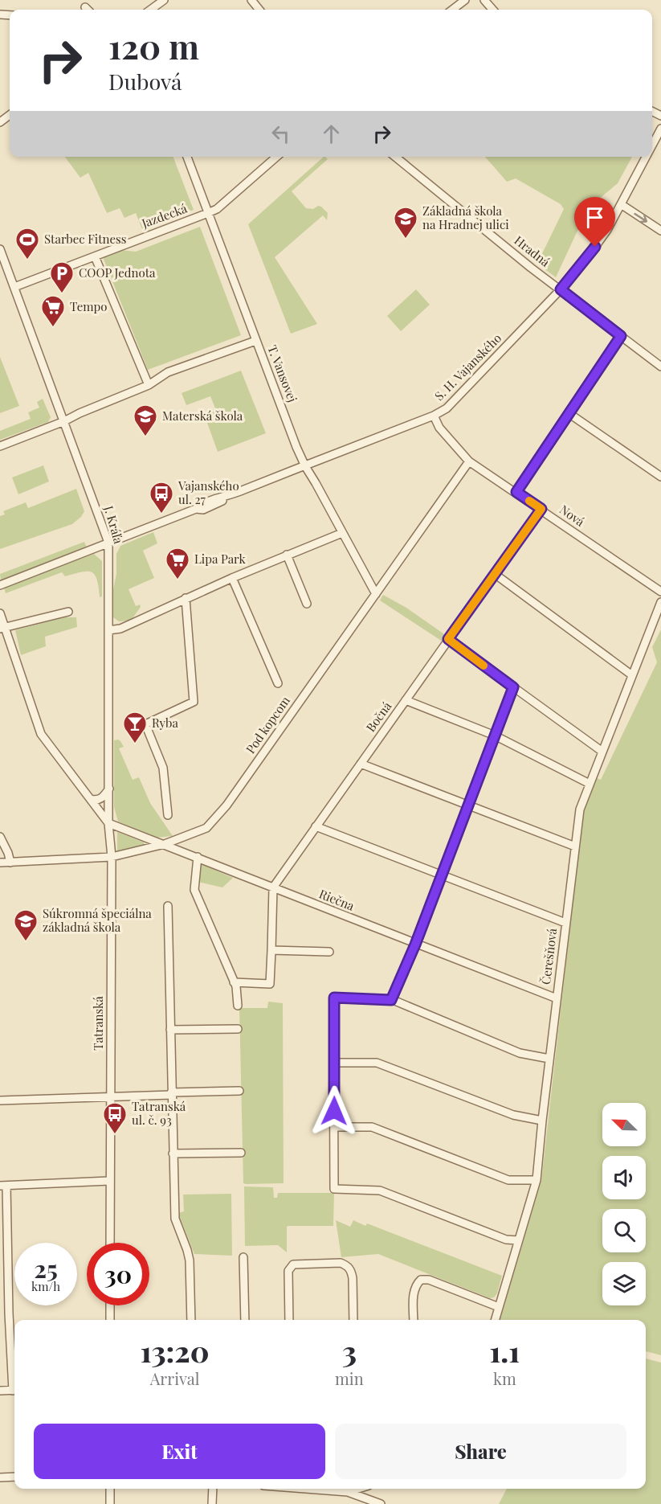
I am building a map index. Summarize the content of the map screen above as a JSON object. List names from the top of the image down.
{
  "streets": {
    "street": [
      "Jazdecká",
      "Hradná",
      "S. H. Vajanského",
      "T. Vansovej",
      "Nová",
      "J. Kráľa",
      "Bočná",
      "Pod kopcom",
      "Riečna",
      "Čerešňová",
      "Tatranská"
    ]
  },
  "crossings": [
    ["Jazdecká", "T. Vansovej"],
    ["Jazdecká", "J. Kráľa"],
    ["Hradná", "S. H. Vajanského"],
    ["S. H. Vajanského", "T. Vansovej"],
    ["S. H. Vajanského", "Nová"],
    ["S. H. Vajanského", "J. Kráľa"],
    ["T. Vansovej", "Pod kopcom"],
    ["Nová", "Bočná"],
    ["Nová", "Pod kopcom"],
    ["J. Kráľa", "Riečna"],
    ["J. Kráľa", "Tatranská"],
    ["Bočná", "Riečna"],
    ["Pod kopcom", "Riečna"],
    ["Pod kopcom", "Tatranská"],
    ["Riečna", "Čerešňová"],
    ["Riečna", "Tatranská"]
  ],
  "places": {
    "school or university": ["Základná škola na Hradnej ulici", "Materská škola", "Súkromná špeciálna základná škola"],
    "sports": ["Starbec Fitness"],
    "parking": ["COOP Jednota"],
    "supermarket": ["Tempo", "Lipa Park"],
    "bus stop": ["Vajanského ul. 27", "Tatranská ul. č. 93"],
    "bar": ["Ryba"]
  },
  "north": "top left",
  "page": {
    "turn": ["120 m", "Dubová"],
    "speed": "25 km/h",
    "limit": "30",
    "eta": [
      "13:20",
      "Arrival",
      "3",
      "min",
      "1.1",
      "km"
    ],
    "buttons": ["Exit", "Share"]
  }
}
